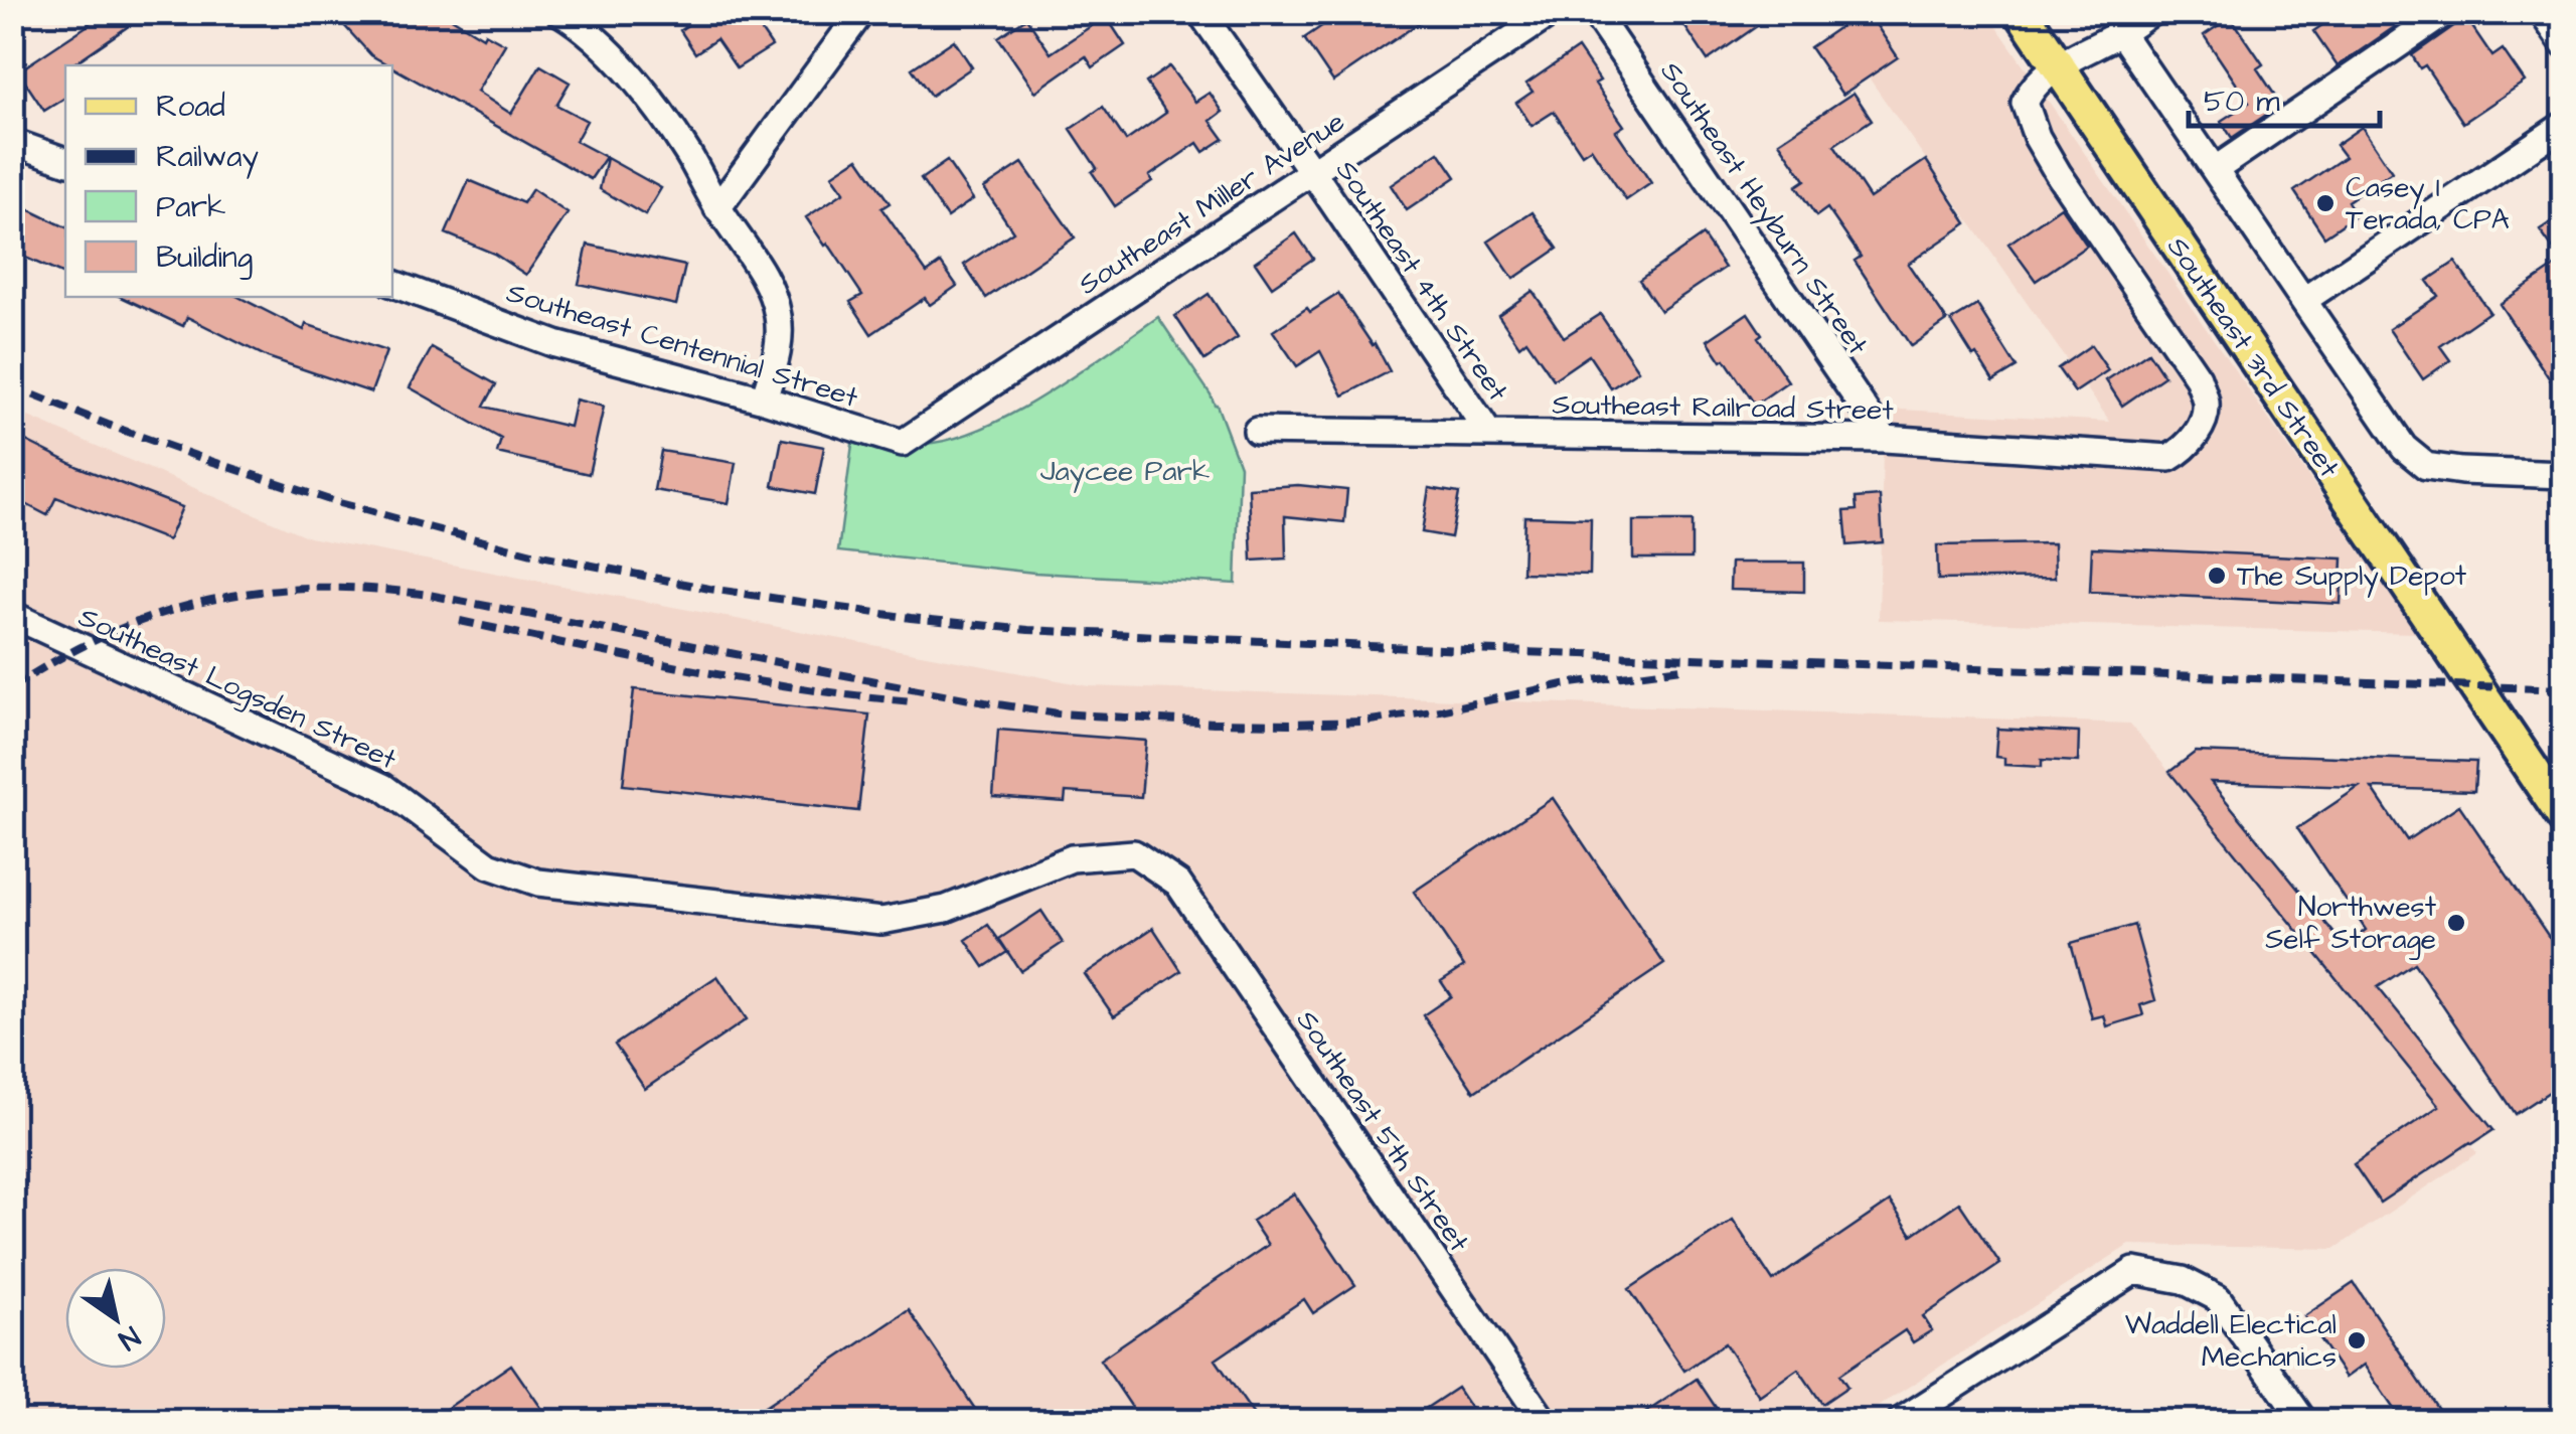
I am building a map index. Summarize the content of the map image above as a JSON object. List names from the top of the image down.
{
  "streets": {
    "main road": ["Southeast 3rd Street"],
    "street": [
      "Southeast Miller Avenue",
      "Southeast Heyburn Street",
      "Southeast 4th Street",
      "Southeast Centennial Street",
      "Southeast Railroad Street",
      "Southeast Logsden Street",
      "Southeast 5th Street"
    ]
  },
  "crossings": [
    ["Southeast Miller Avenue", "Southeast 4th Street"],
    ["Southeast Miller Avenue", "Southeast Centennial Street"],
    ["Southeast Heyburn Street", "Southeast Railroad Street"],
    ["Southeast 4th Street", "Southeast Railroad Street"],
    ["Southeast 3rd Street", "Southeast Railroad Street"],
    ["Southeast Logsden Street", "Southeast 5th Street"]
  ],
  "parks": ["Jaycee Park"],
  "places": [
    "Casey I Terada, CPA",
    "The Supply Depot",
    "Northwest Self Storage",
    "Waddell Electical Mechanics"
  ],
  "legend": [
    "Road",
    "Railway",
    "Park",
    "Building"
  ],
  "scale_bar": "50 m",
  "north": "bottom right"
}
